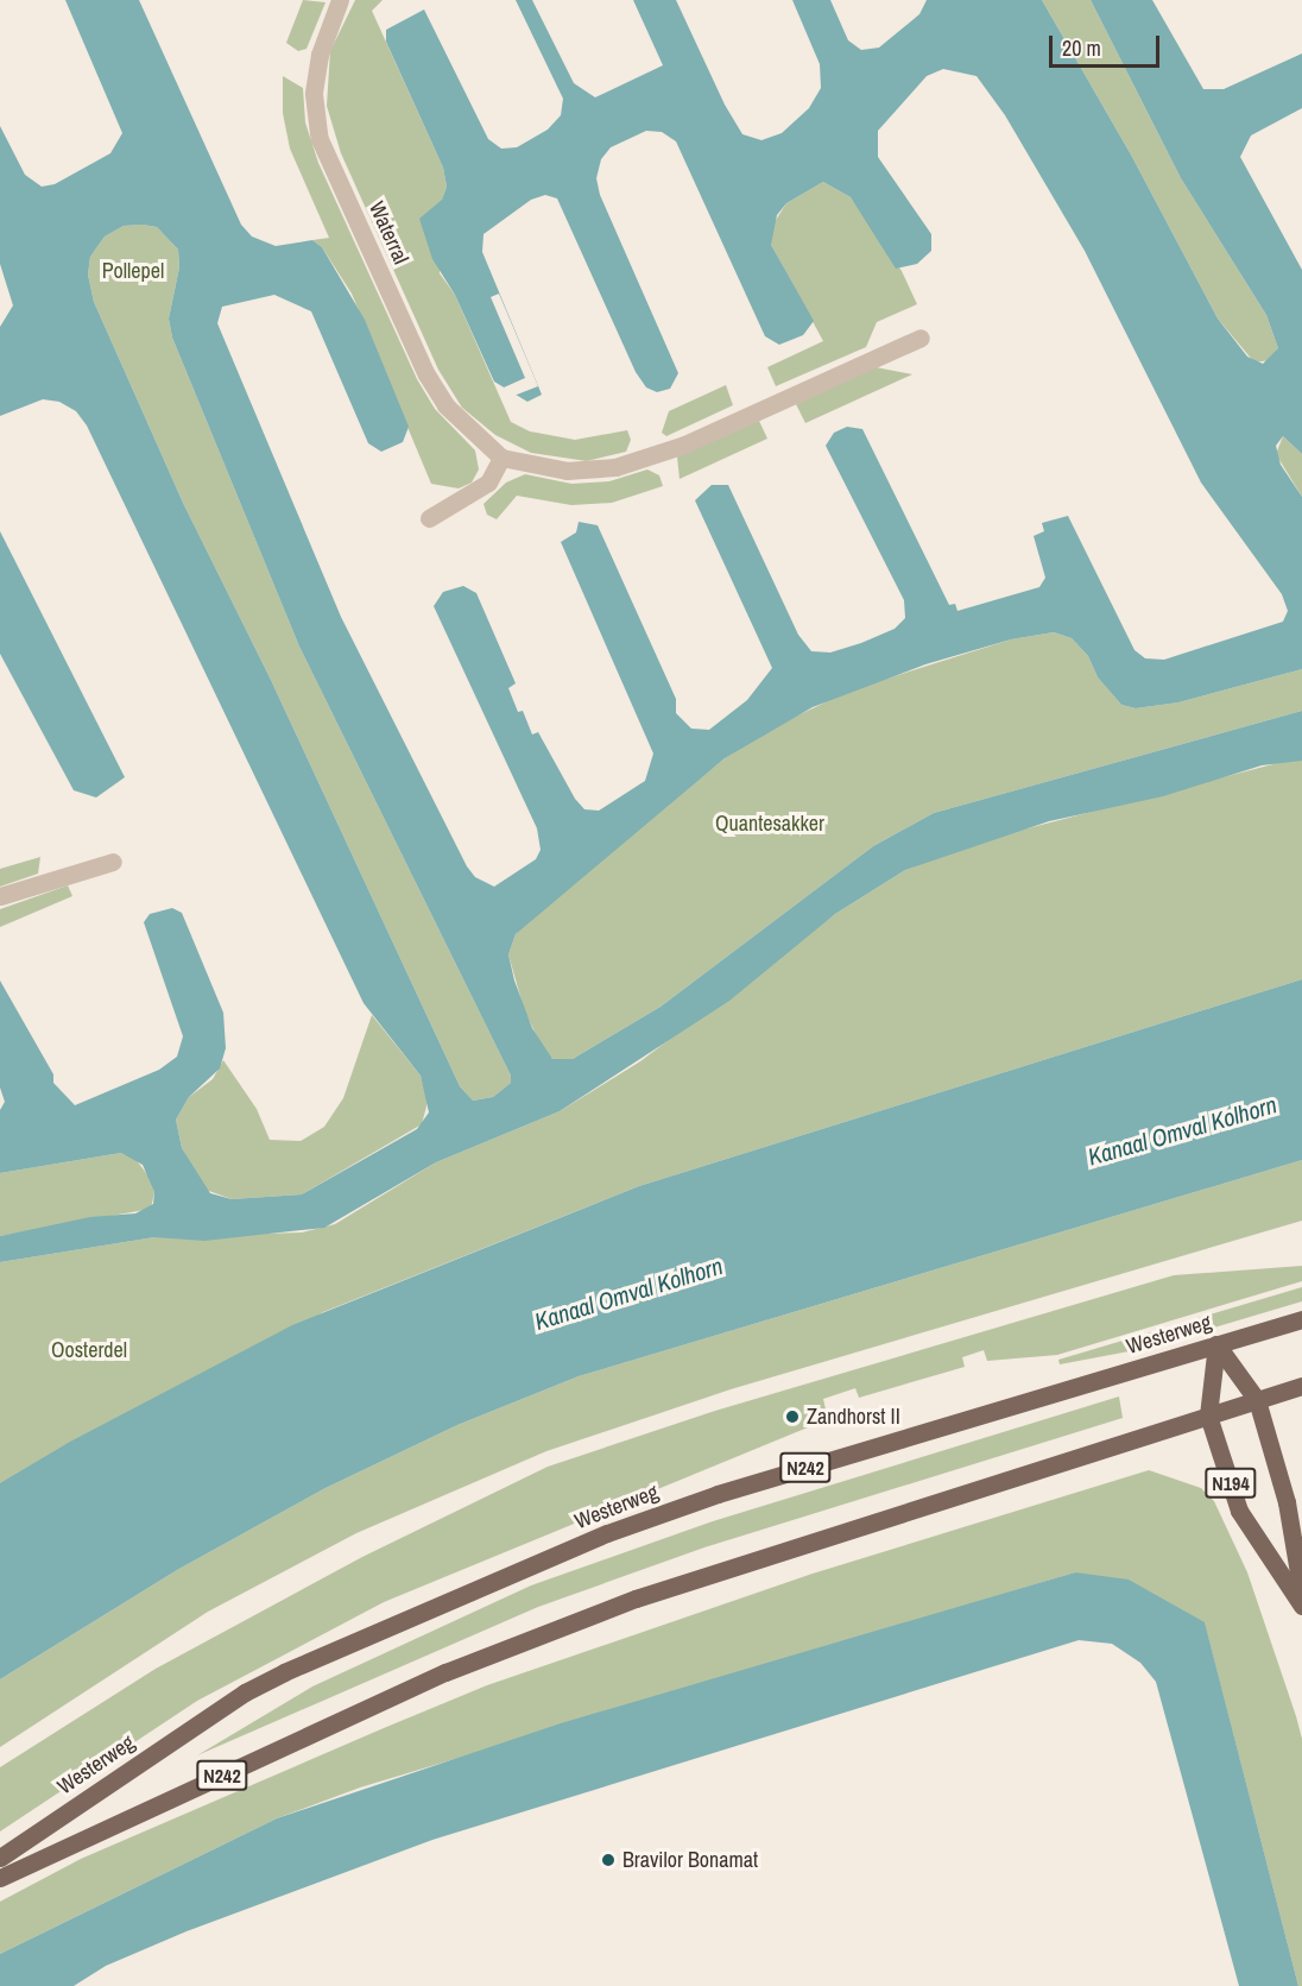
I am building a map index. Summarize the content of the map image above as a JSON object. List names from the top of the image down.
{
  "streets": {
    "main road": ["Westerweg", "N242", "N194"],
    "street": ["Waterral"]
  },
  "crossings": [
    ["Westerweg", "N194"],
    ["N242", "N194"]
  ],
  "water": ["Kanaal Omval Kolhorn"],
  "parks": ["Pollepel", "Quantesakker", "Oosterdel"],
  "places": ["Zandhorst II", "Bravilor Bonamat"],
  "scale_bar": "20 m"
}
